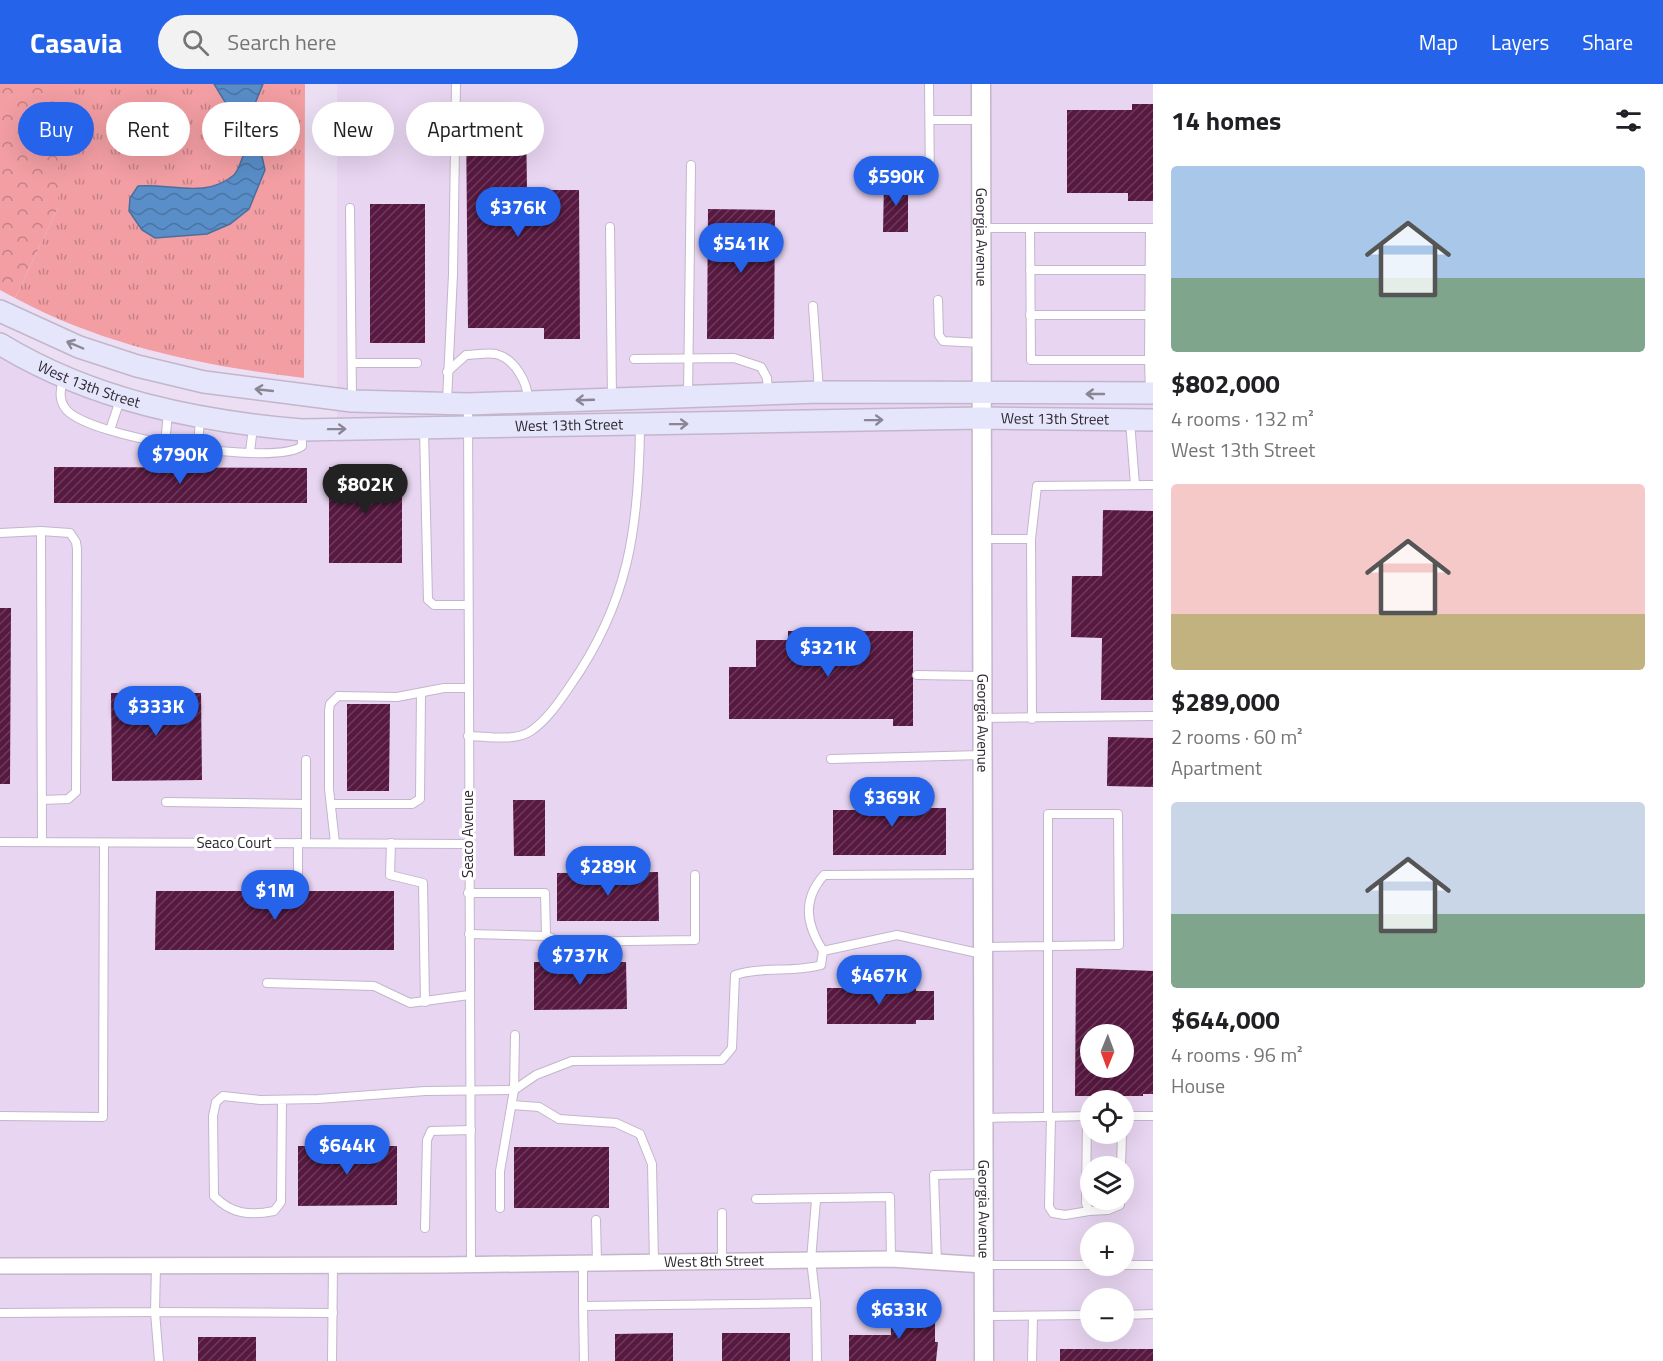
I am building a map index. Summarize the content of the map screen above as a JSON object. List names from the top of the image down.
{
  "streets": {
    "main road": ["West 13th Street"],
    "street": ["Georgia Avenue", "West 8th Street"],
    "lane": ["Seaco Avenue", "Seaco Court"]
  },
  "crossings": [
    ["Georgia Avenue", "West 13th Street"],
    ["Georgia Avenue", "West 8th Street"],
    ["West 13th Street", "Seaco Avenue"],
    ["Seaco Avenue", "Seaco Court"],
    ["Seaco Avenue", "West 8th Street"]
  ],
  "north": "bottom",
  "page": {
    "header": "Casavia",
    "search": "Search here",
    "nav": ["Map", "Layers", "Share"],
    "heading": "14 homes",
    "chip": [
      "Buy",
      "Rent",
      "Filters",
      "New",
      "Apartment"
    ],
    "price": [
      "$590K",
      "$376K",
      "$541K",
      "$790K",
      "$802K",
      "$321K",
      "$333K",
      "$369K",
      "$289K",
      "$1M",
      "$737K",
      "$467K",
      "$644K",
      "$633K"
    ],
    "list": [
      {
        "name": "$802,000",
        "note": "4 rooms · 132 m² · West 13th Street"
      },
      {
        "name": "$289,000",
        "note": "2 rooms · 60 m² · Apartment"
      },
      {
        "name": "$644,000",
        "note": "4 rooms · 96 m² · House"
      }
    ],
    "map_buttons": ["+", "−"]
  }
}
